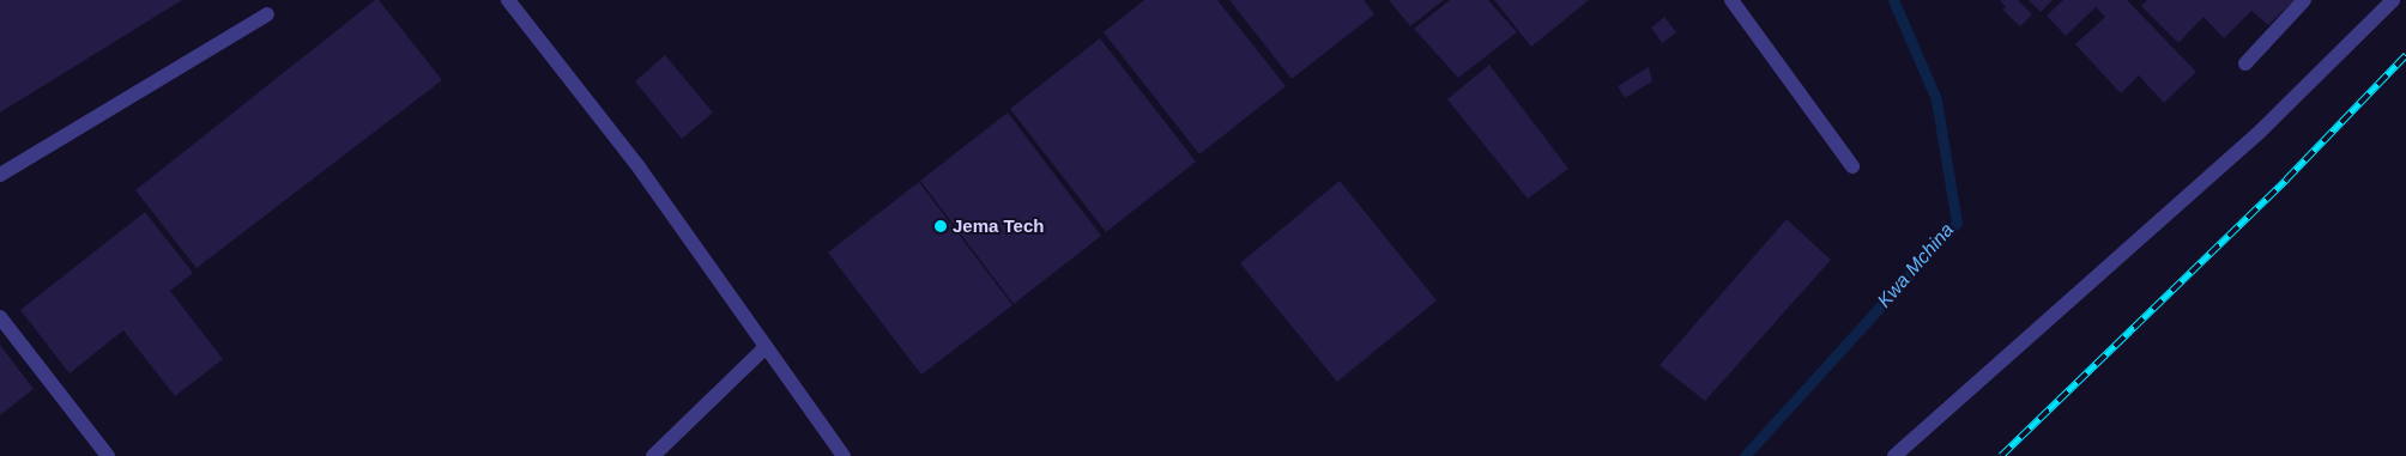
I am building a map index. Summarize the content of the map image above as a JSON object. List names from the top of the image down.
{
  "water": ["Kwa Mchina"],
  "places": ["Jema Tech"]
}
